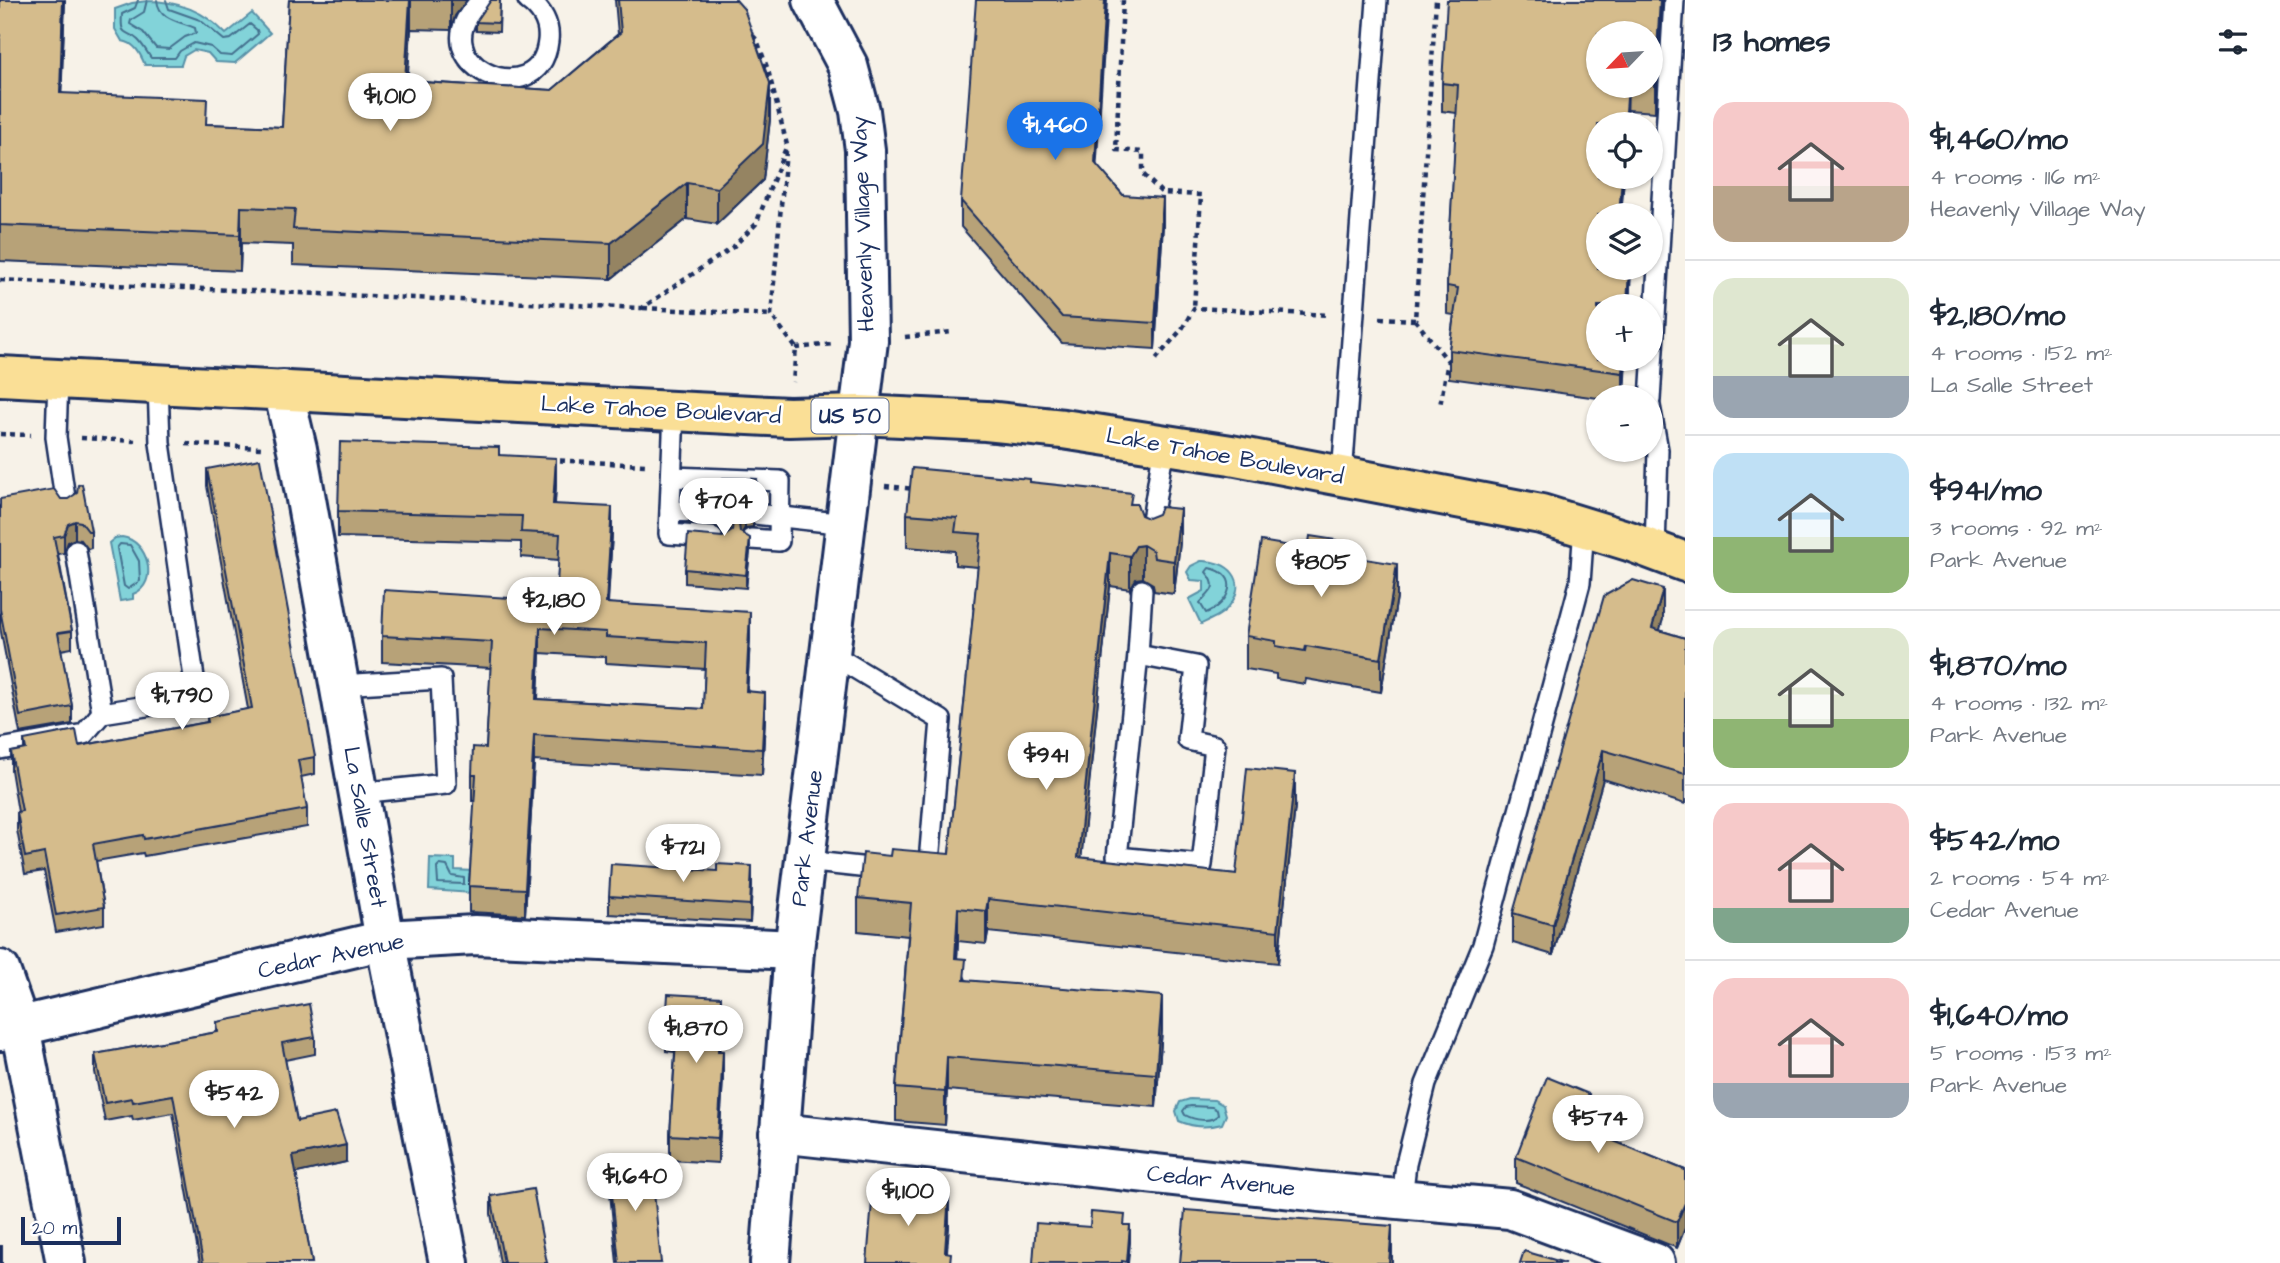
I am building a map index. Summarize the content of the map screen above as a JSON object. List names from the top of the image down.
{
  "streets": {
    "highway": ["Lake Tahoe Boulevard", "US 50"],
    "street": [
      "Heavenly Village Way",
      "La Salle Street",
      "Park Avenue",
      "Cedar Avenue"
    ]
  },
  "crossings": [
    ["Heavenly Village Way", "Lake Tahoe Boulevard"],
    ["Heavenly Village Way", "Park Avenue"],
    ["Lake Tahoe Boulevard", "La Salle Street"],
    ["Lake Tahoe Boulevard", "Park Avenue"],
    ["La Salle Street", "Cedar Avenue"],
    ["Park Avenue", "Cedar Avenue"]
  ],
  "scale_bar": "20 m",
  "north": "bottom left",
  "page": {
    "heading": "13 homes",
    "map_buttons": ["+", "−"],
    "price": [
      "$1,010",
      "$1,460",
      "$704",
      "$805",
      "$2,180",
      "$1,790",
      "$941",
      "$721",
      "$1,870",
      "$542",
      "$574",
      "$1,640",
      "$1,100"
    ],
    "list": [
      {
        "name": "$1,460/mo",
        "note": "4 rooms · 116 m² · Heavenly Village Way"
      },
      {
        "name": "$2,180/mo",
        "note": "4 rooms · 152 m² · La Salle Street"
      },
      {
        "name": "$941/mo",
        "note": "3 rooms · 92 m² · Park Avenue"
      },
      {
        "name": "$1,870/mo",
        "note": "4 rooms · 132 m² · Park Avenue"
      },
      {
        "name": "$542/mo",
        "note": "2 rooms · 54 m² · Cedar Avenue"
      },
      {
        "name": "$1,640/mo",
        "note": "5 rooms · 153 m² · Park Avenue"
      }
    ],
    "scale": "20 m"
  }
}
